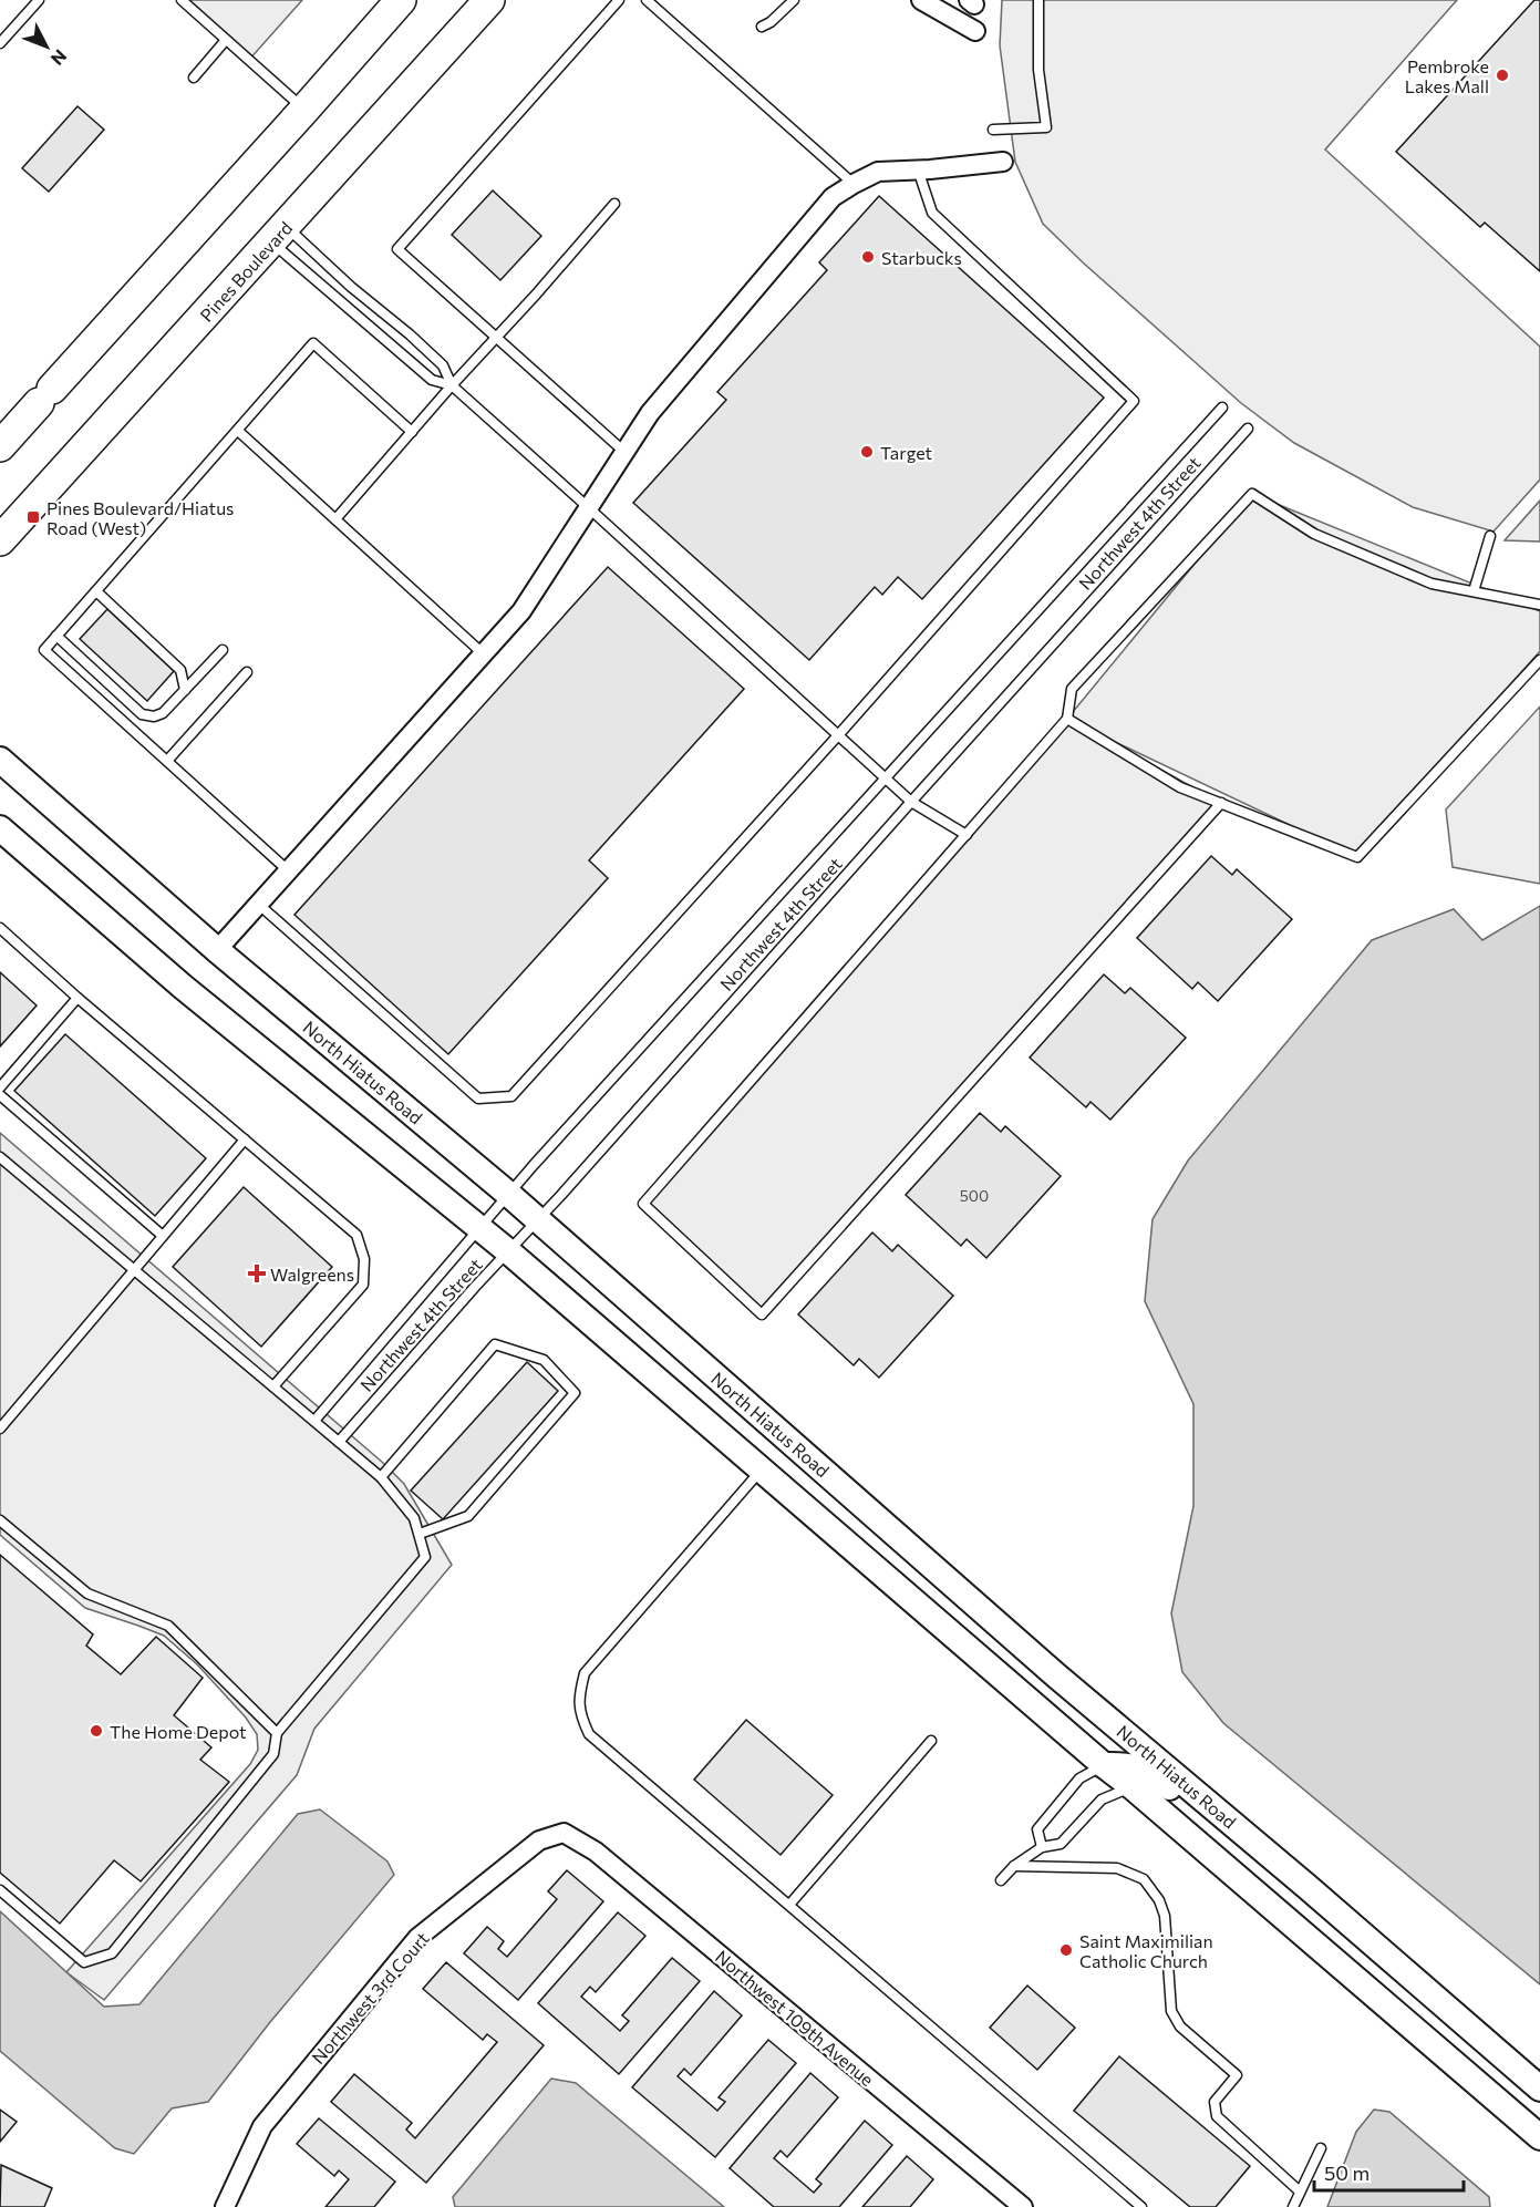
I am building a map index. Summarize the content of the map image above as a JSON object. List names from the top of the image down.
{
  "streets": {
    "highway": ["Pines Boulevard"],
    "main road": ["North Hiatus Road"],
    "street": ["Northwest 3rd Court", "Northwest 109th Avenue"],
    "lane": ["Northwest 4th Street"]
  },
  "crossings": [
    ["Northwest 4th Street", "North Hiatus Road"],
    ["Northwest 3rd Court", "Northwest 109th Avenue"]
  ],
  "places": {
    "other": [
      "Pembroke Lakes Mall",
      "Starbucks",
      "Target",
      "The Home Depot",
      "Saint Maximilian Catholic Church"
    ],
    "transit": ["Pines Boulevard/Hiatus Road (West)"],
    "health": ["Walgreens"]
  },
  "house_numbers": ["500"],
  "scale_bar": "50 m",
  "north": "bottom right"
}
